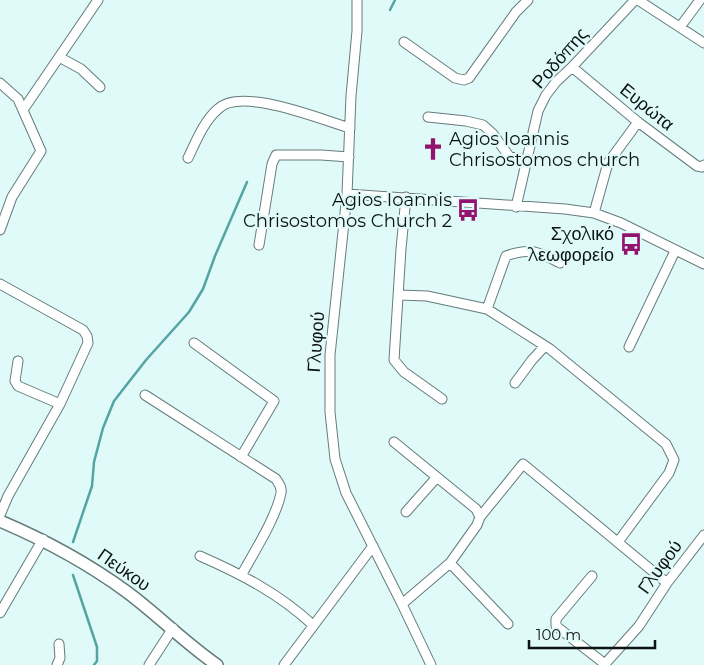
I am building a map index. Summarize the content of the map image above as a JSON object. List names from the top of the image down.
{
  "streets": {
    "main road": ["Πεύκου"],
    "street": ["Ροδόπης", "Ευρώτα", "Γλυφού"]
  },
  "crossings": [
    ["Ροδόπης", "Ευρώτα"]
  ],
  "places": {
    "church": ["Agios Ioannis Chrisostomos church"],
    "bus stop": ["Agios Ioannis Chrisostomos Church 2", "Σχολικό λεωφορείο"]
  },
  "scale_bar": "100 m"
}
